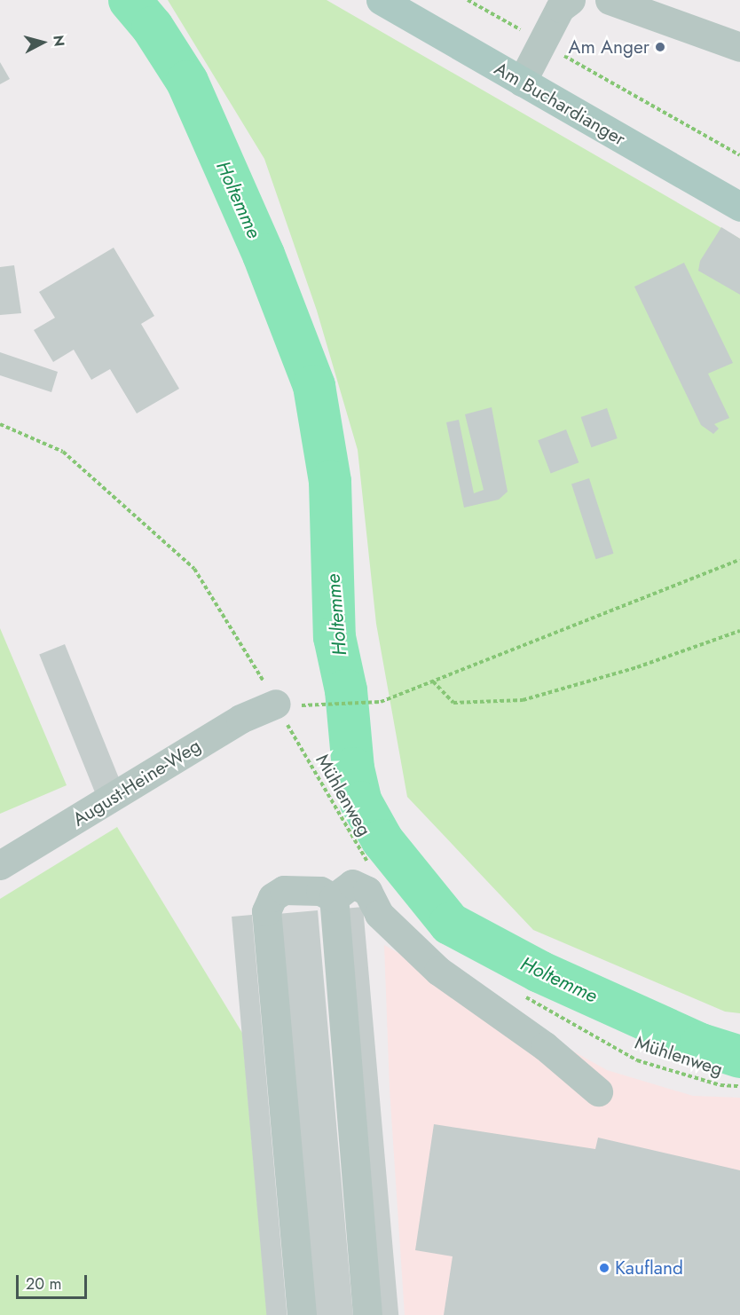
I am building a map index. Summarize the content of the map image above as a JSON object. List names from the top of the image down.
{
  "streets": {
    "main road": ["Am Buchardianger"],
    "lane": ["August-Heine-Weg"],
    "path": ["Mühlenweg"]
  },
  "crossings": [
    ["August-Heine-Weg", "Mühlenweg"]
  ],
  "water": ["Holtemme"],
  "places": ["Am Anger", "Kaufland"],
  "scale_bar": "20 m",
  "north": "right"
}
